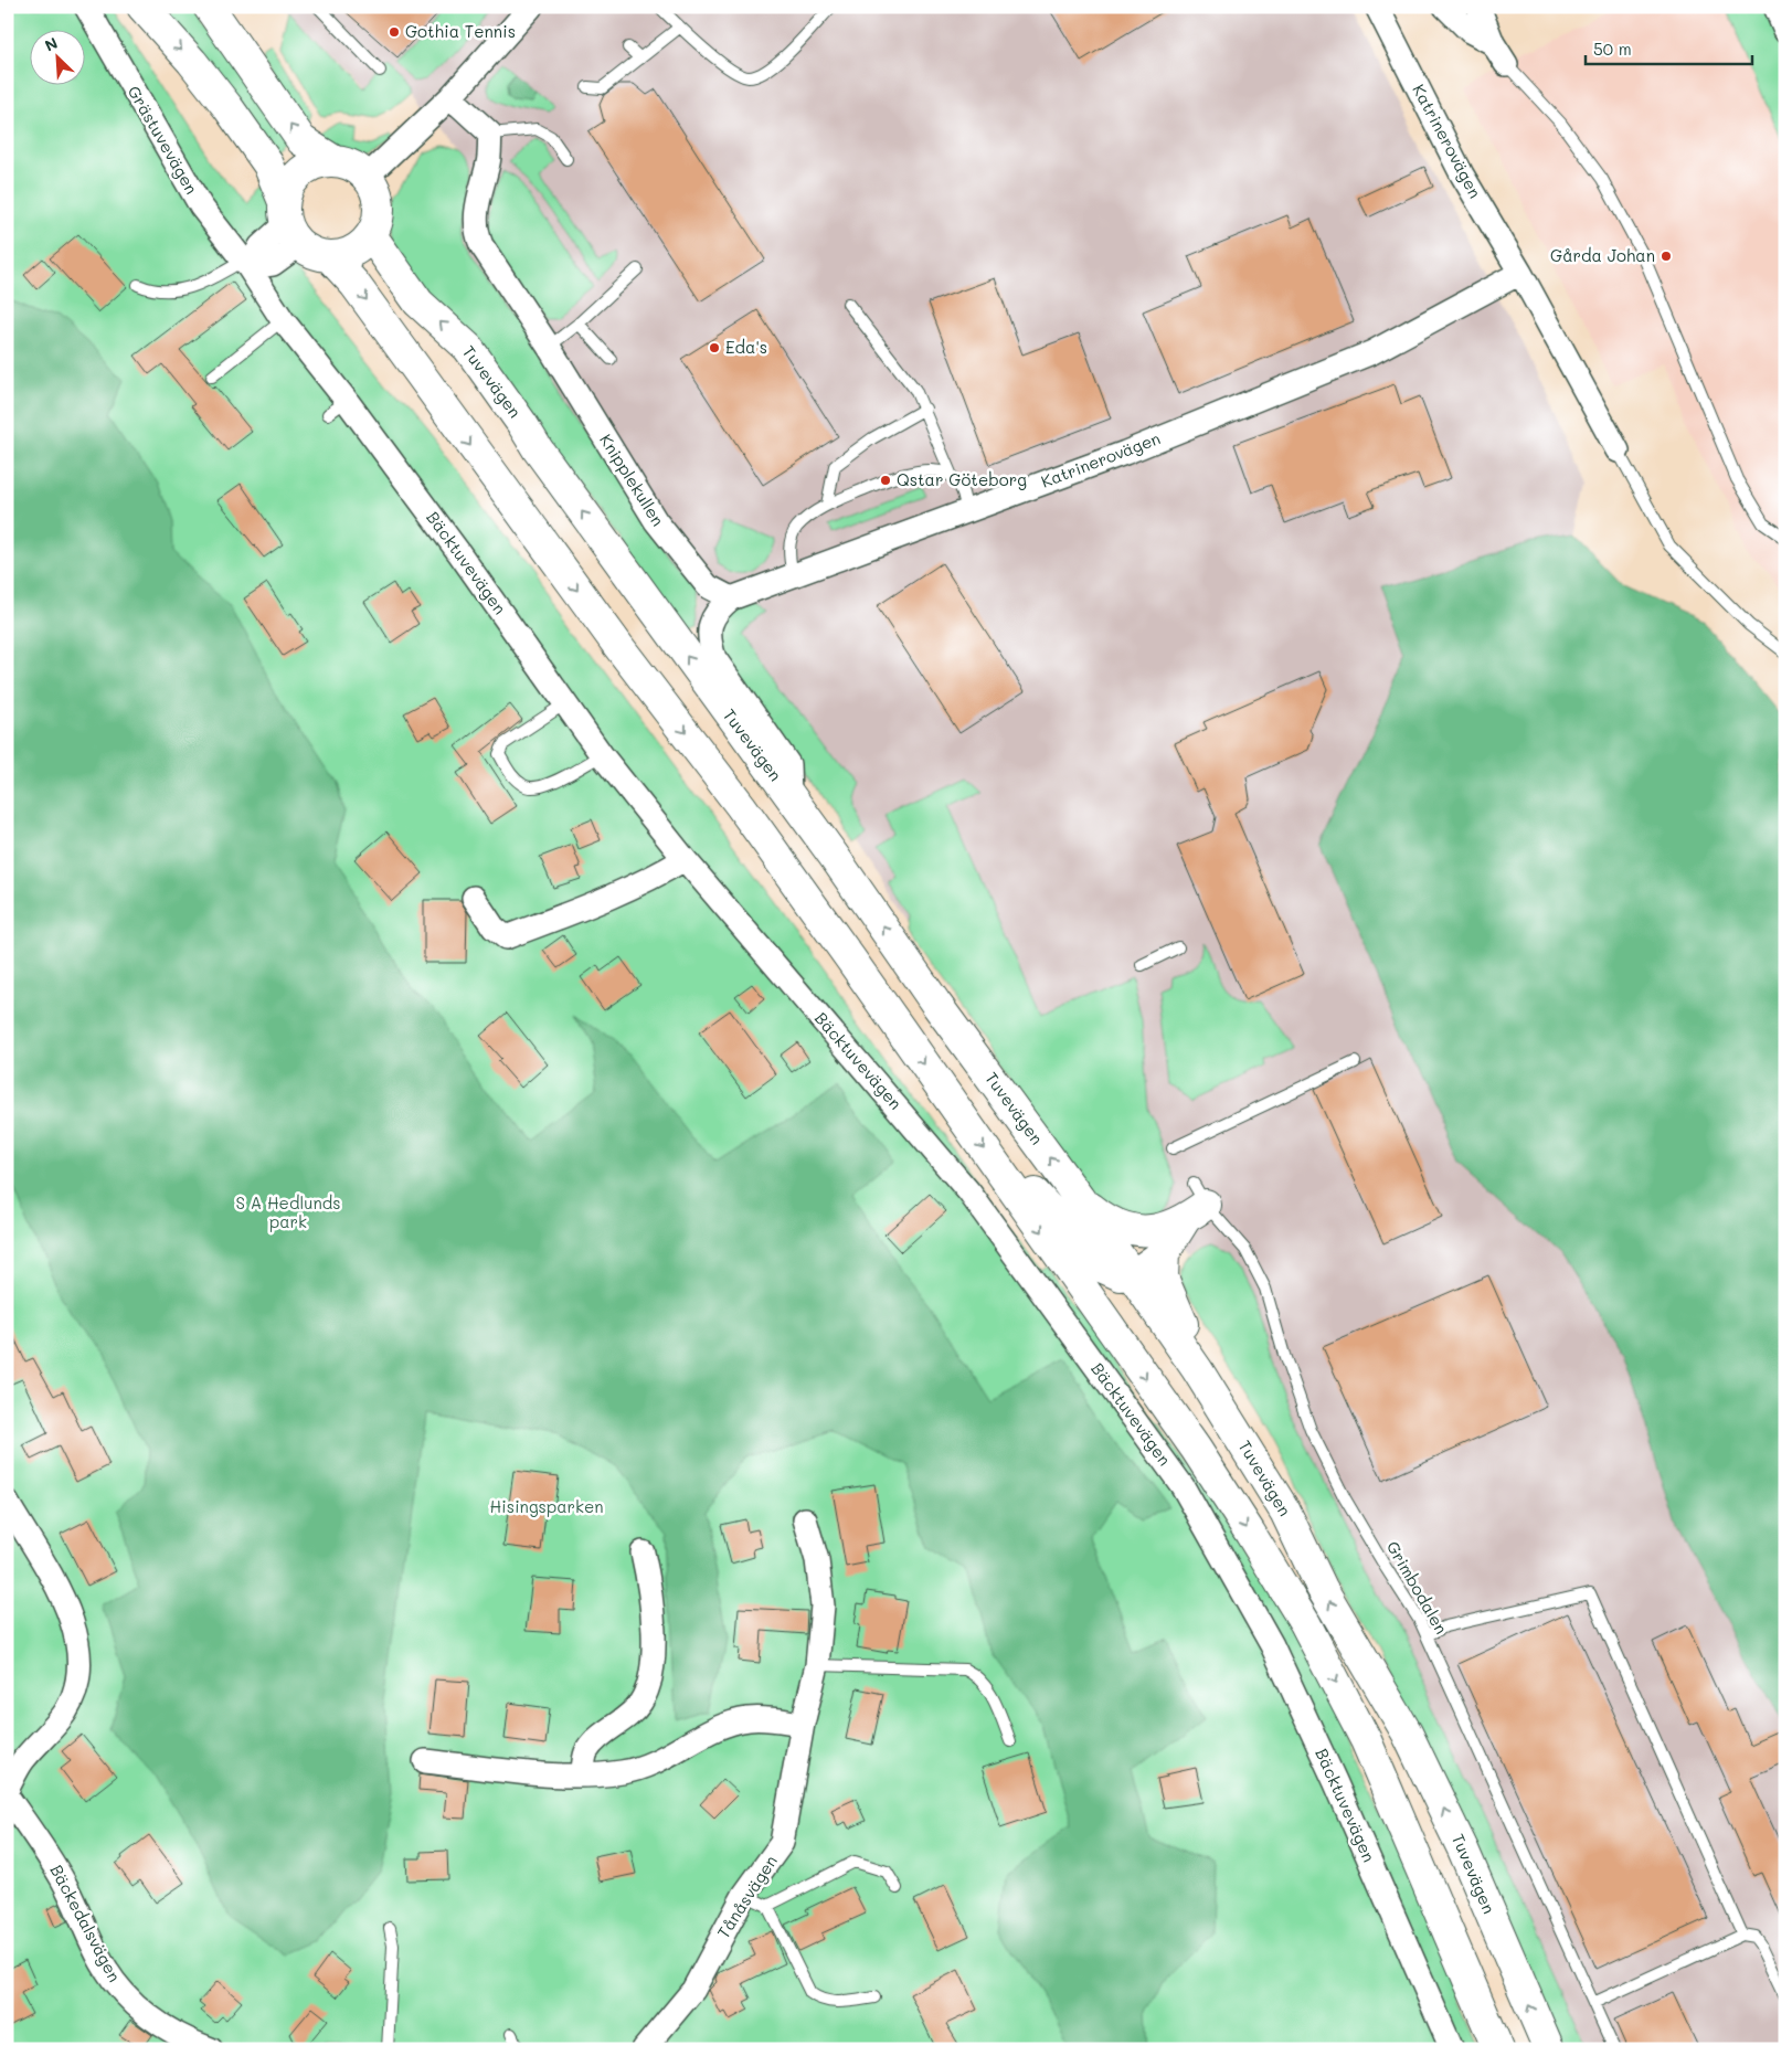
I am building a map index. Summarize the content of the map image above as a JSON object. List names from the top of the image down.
{
  "streets": {
    "main road": ["Tuvevägen"],
    "street": [
      "Grästuvevägen",
      "Katrinerovägen",
      "Knipplekullen",
      "Bäcktuvevägen",
      "Tånåsvägen",
      "Bäckedalsvägen"
    ],
    "lane": ["Grimbodalen"]
  },
  "crossings": [
    ["Grästuvevägen", "Bäcktuvevägen"],
    ["Katrinerovägen", "Tuvevägen"],
    ["Katrinerovägen", "Knipplekullen"]
  ],
  "parks": ["S A Hedlunds park", "Hisingsparken"],
  "places": [
    "Gothia Tennis",
    "Gårda Johan",
    "Eda's",
    "Qstar Göteborg"
  ],
  "scale_bar": "50 m",
  "north": "top left"
}
